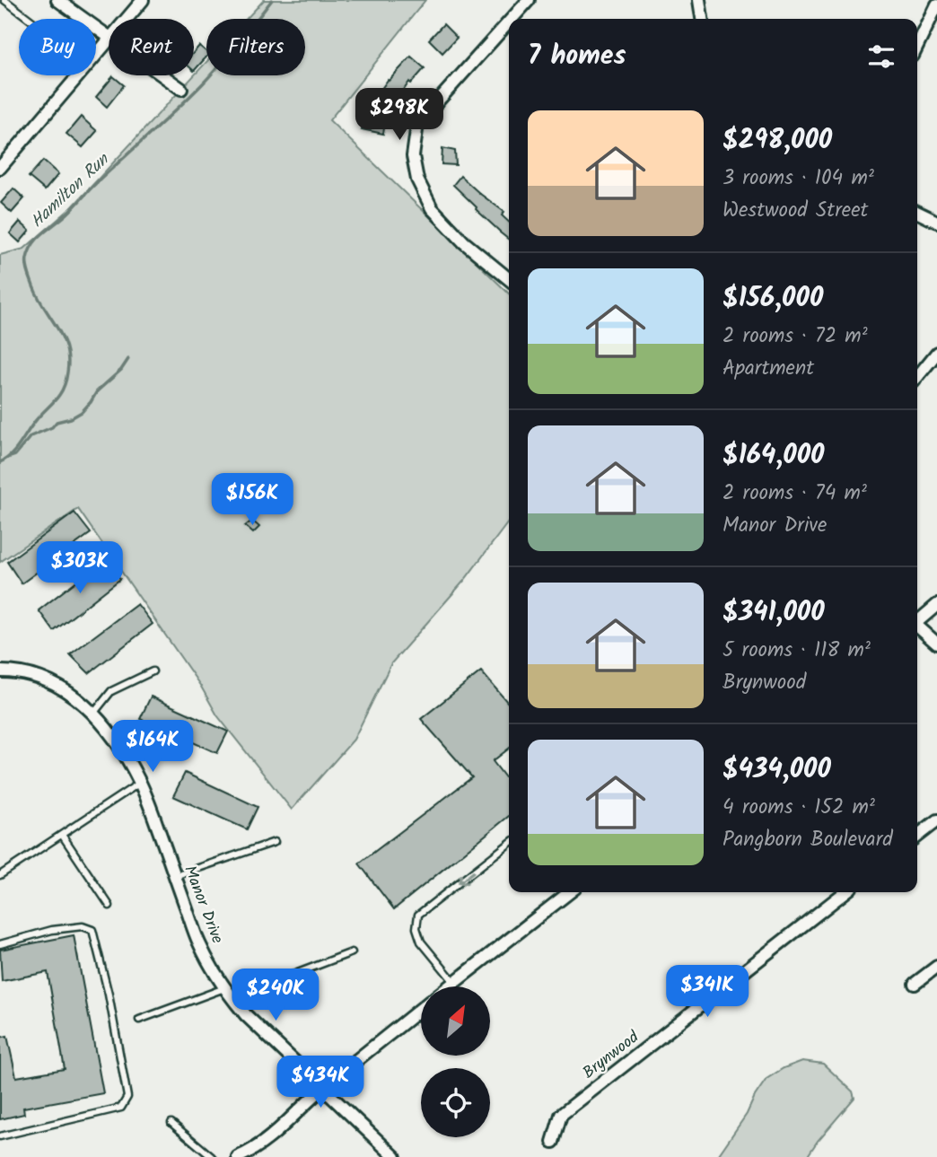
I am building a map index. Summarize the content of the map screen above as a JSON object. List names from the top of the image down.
{
  "streets": {
    "street": ["Manor Drive", "Brynwood"]
  },
  "water": ["Hamilton Run"],
  "north": "top right",
  "page": {
    "chip": ["Buy", "Rent", "Filters"],
    "heading": "7 homes",
    "price": [
      "$298K",
      "$156K",
      "$303K",
      "$164K",
      "$341K",
      "$240K",
      "$434K"
    ],
    "list": [
      {
        "name": "$298,000",
        "note": "3 rooms · 104 m² · Westwood Street"
      },
      {
        "name": "$156,000",
        "note": "2 rooms · 72 m² · Apartment"
      },
      {
        "name": "$164,000",
        "note": "2 rooms · 74 m² · Manor Drive"
      },
      {
        "name": "$341,000",
        "note": "5 rooms · 118 m² · Brynwood"
      },
      {
        "name": "$434,000",
        "note": "4 rooms · 152 m² · Pangborn Boulevard"
      }
    ]
  }
}
